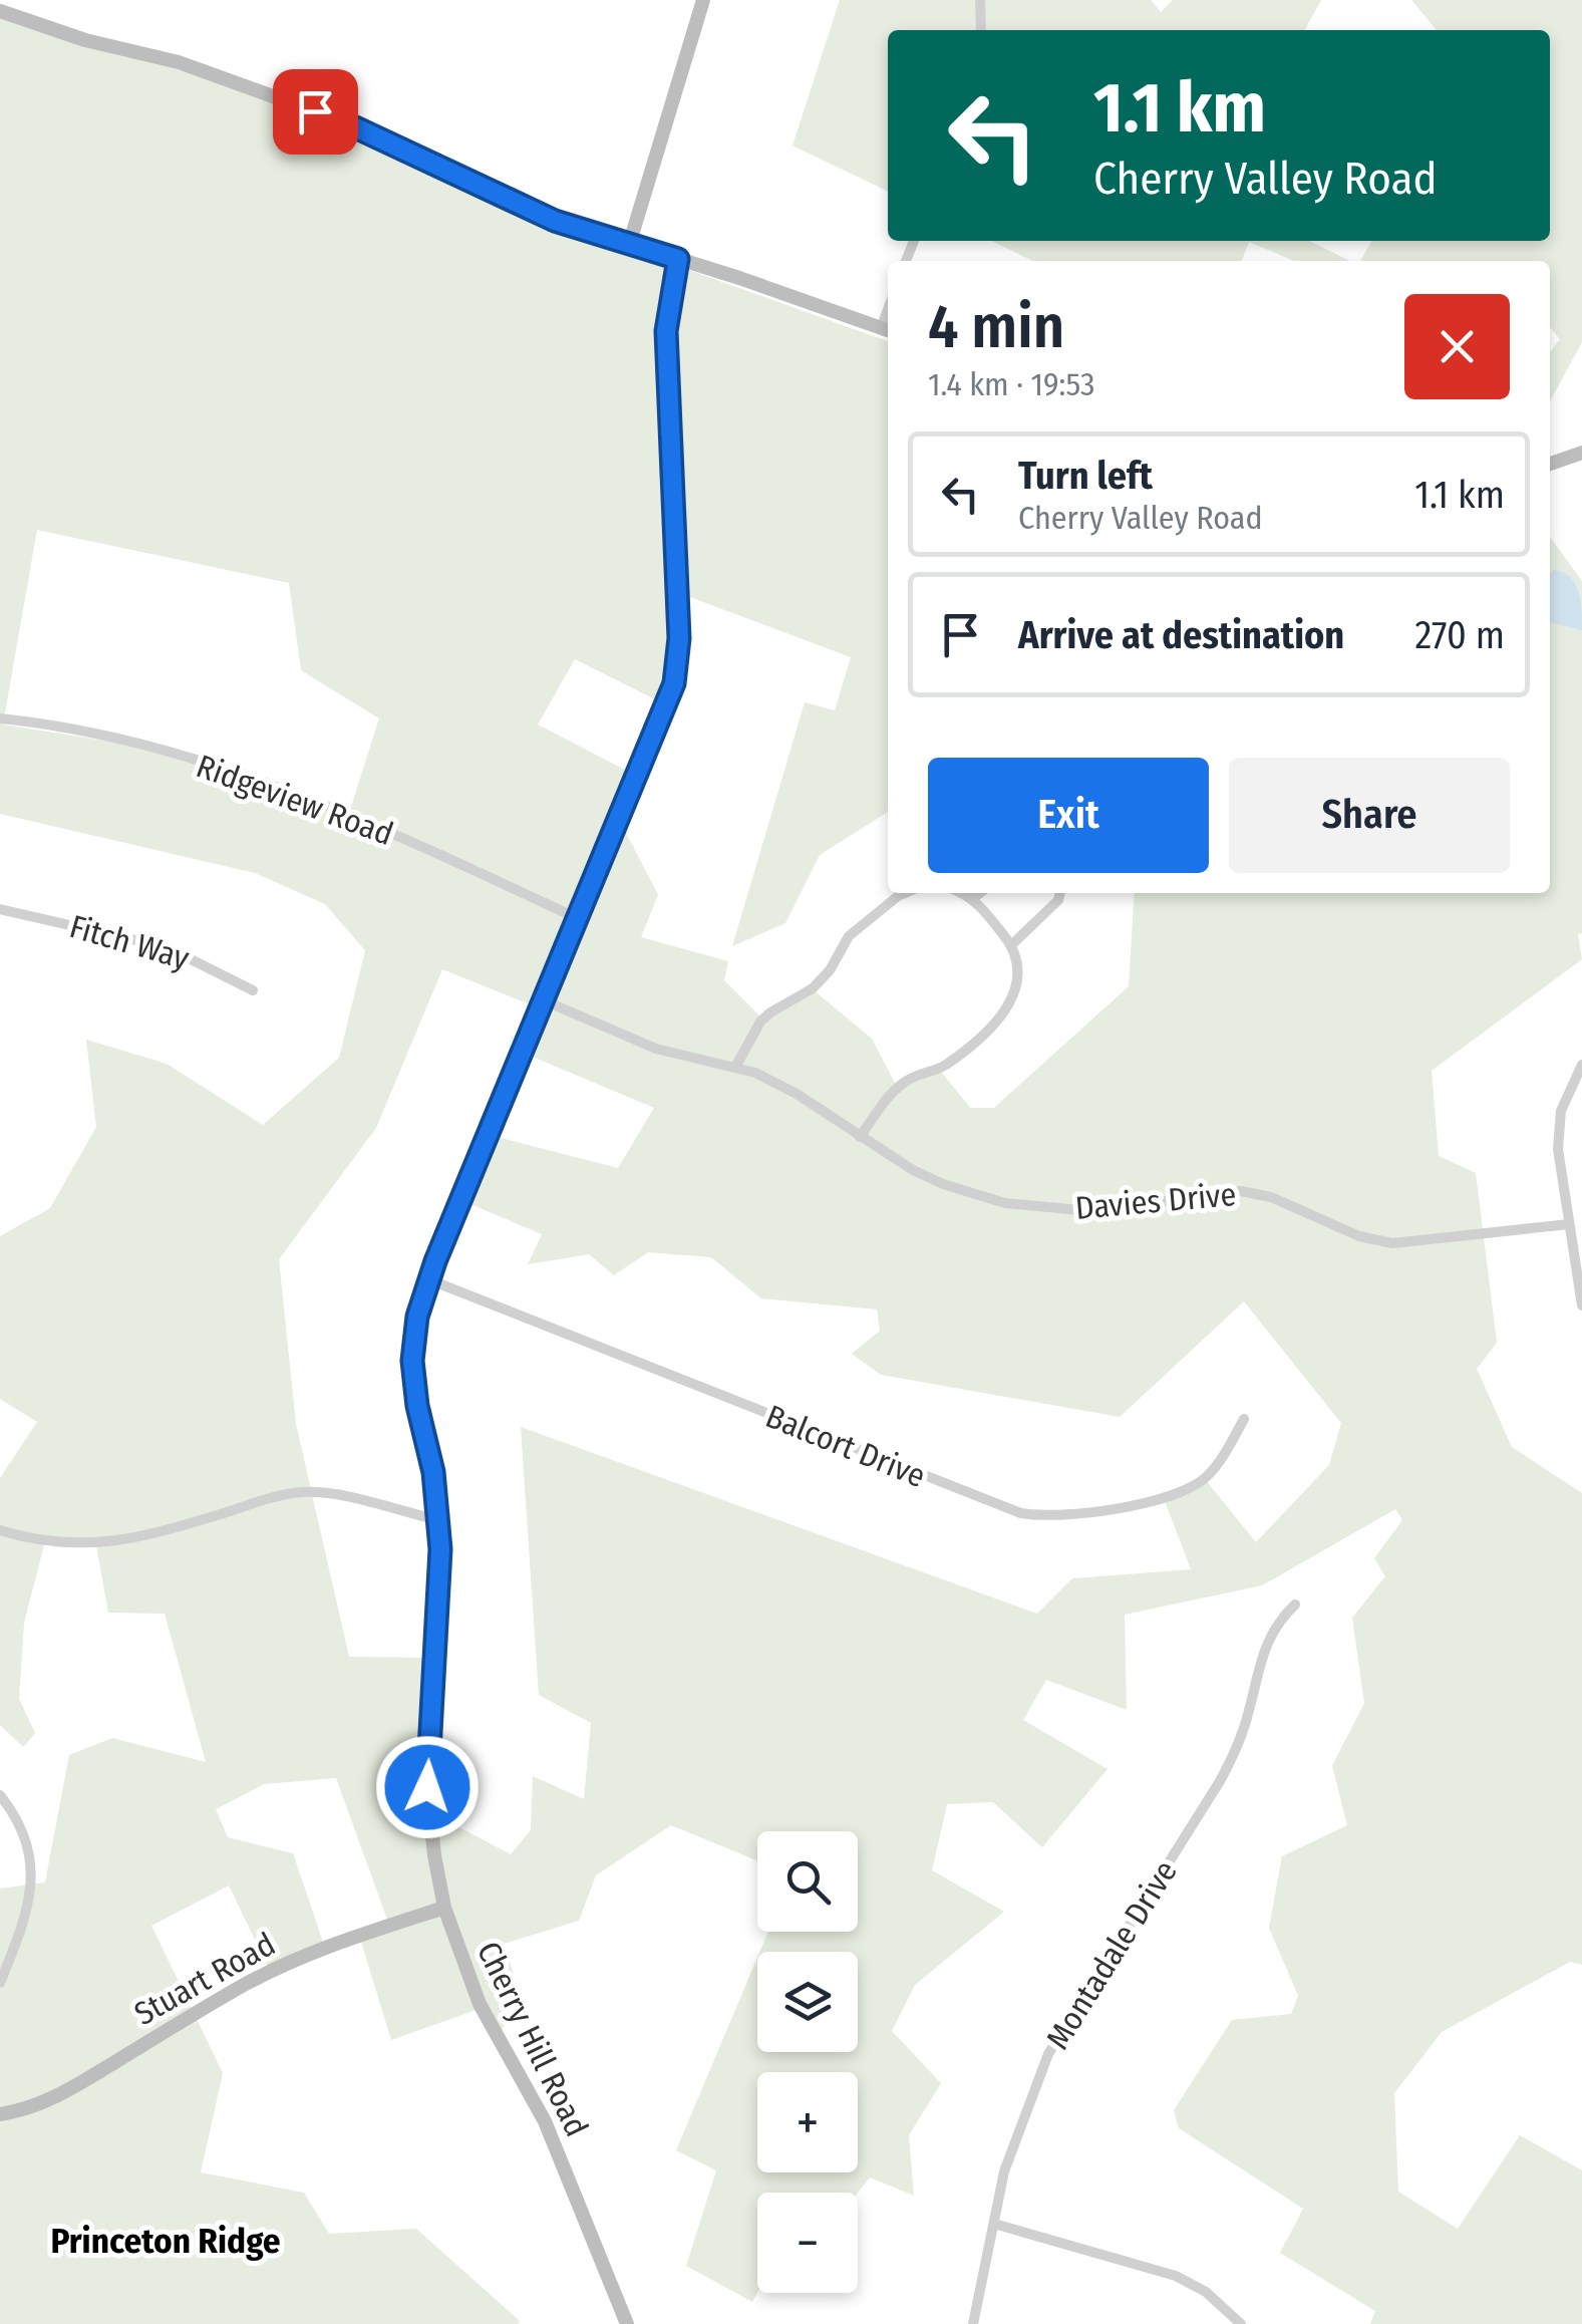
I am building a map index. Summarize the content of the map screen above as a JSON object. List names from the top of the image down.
{
  "streets": {
    "street": [
      "Ridgeview Road",
      "Fitch Way",
      "Davies Drive",
      "Balcort Drive",
      "Montadale Drive",
      "Stuart Road",
      "Cherry Hill Road"
    ]
  },
  "crossings": [
    ["Ridgeview Road", "Cherry Hill Road"],
    ["Davies Drive", "Cherry Hill Road"],
    ["Balcort Drive", "Cherry Hill Road"],
    ["Stuart Road", "Cherry Hill Road"]
  ],
  "districts": ["Princeton Ridge"],
  "page": {
    "turn": ["1.1 km", "Cherry Valley Road"],
    "heading": ["4 min", "1.4 km · 19:53"],
    "list": [
      {
        "name": "Turn left",
        "note": "Cherry Valley Road",
        "value": "1.1 km"
      },
      {
        "name": "Arrive at destination",
        "value": "270 m"
      }
    ],
    "buttons": ["Exit", "Share"],
    "map_buttons": ["+", "−"]
  }
}
